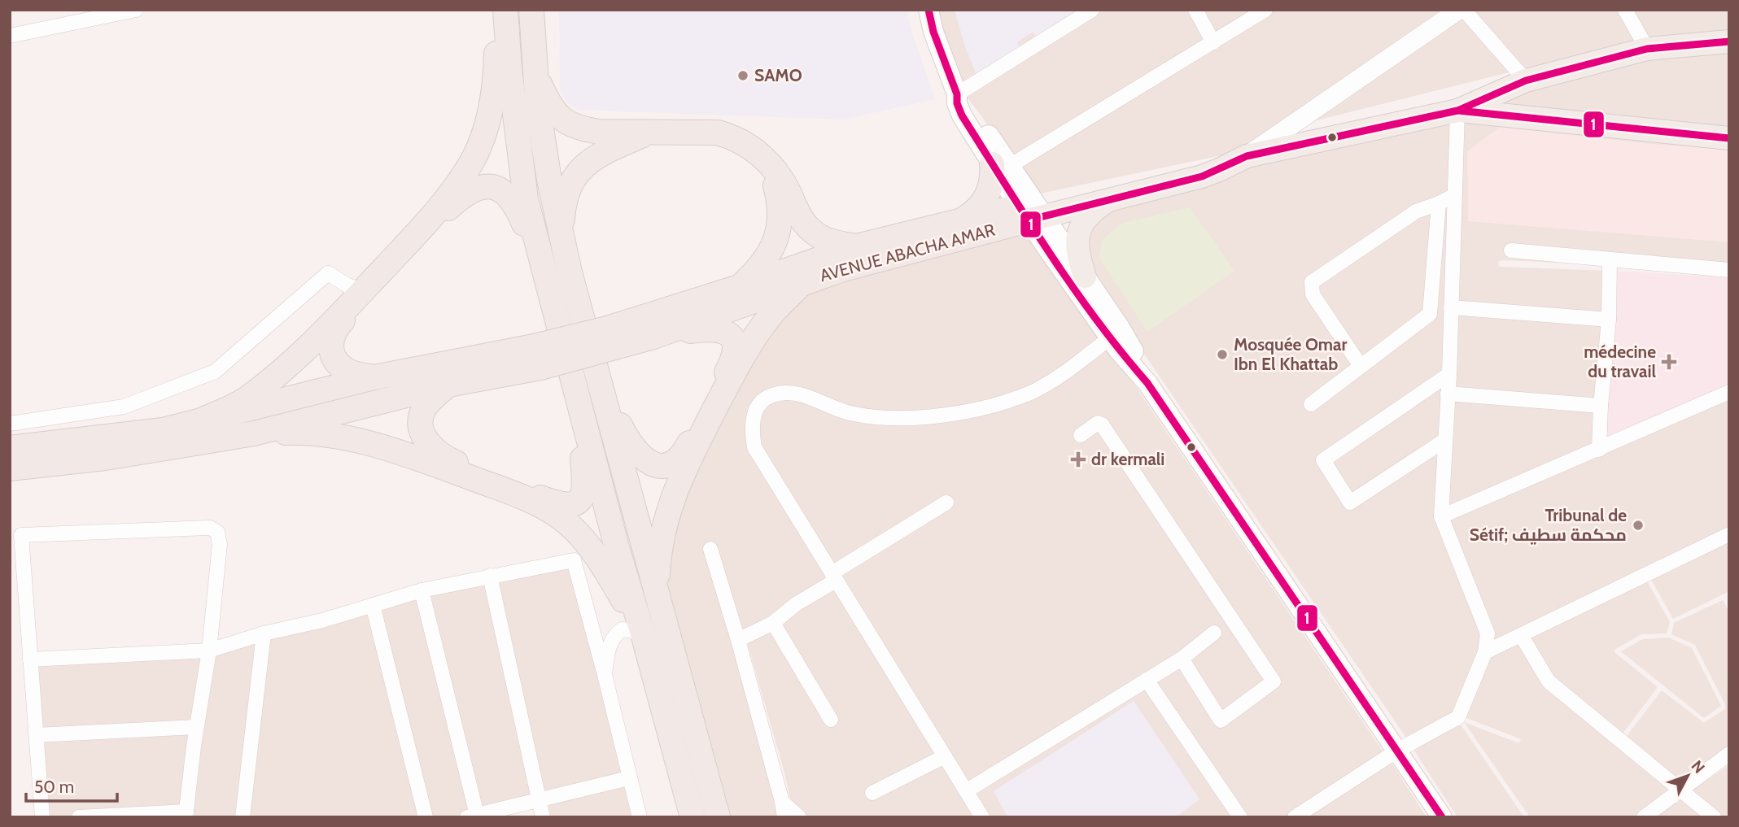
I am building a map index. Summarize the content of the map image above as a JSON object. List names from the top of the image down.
{
  "streets": {
    "highway": ["AVENUE ABACHA AMAR"]
  },
  "places": {
    "other": ["SAMO", "Mosquée Omar Ibn El Khattab", "Tribunal de Sétif; محكمة سطيف"],
    "health": ["médecine du travail", "dr kermali"]
  },
  "lines": ["transit line 1"],
  "scale_bar": "50 m",
  "north": "top right"
}
